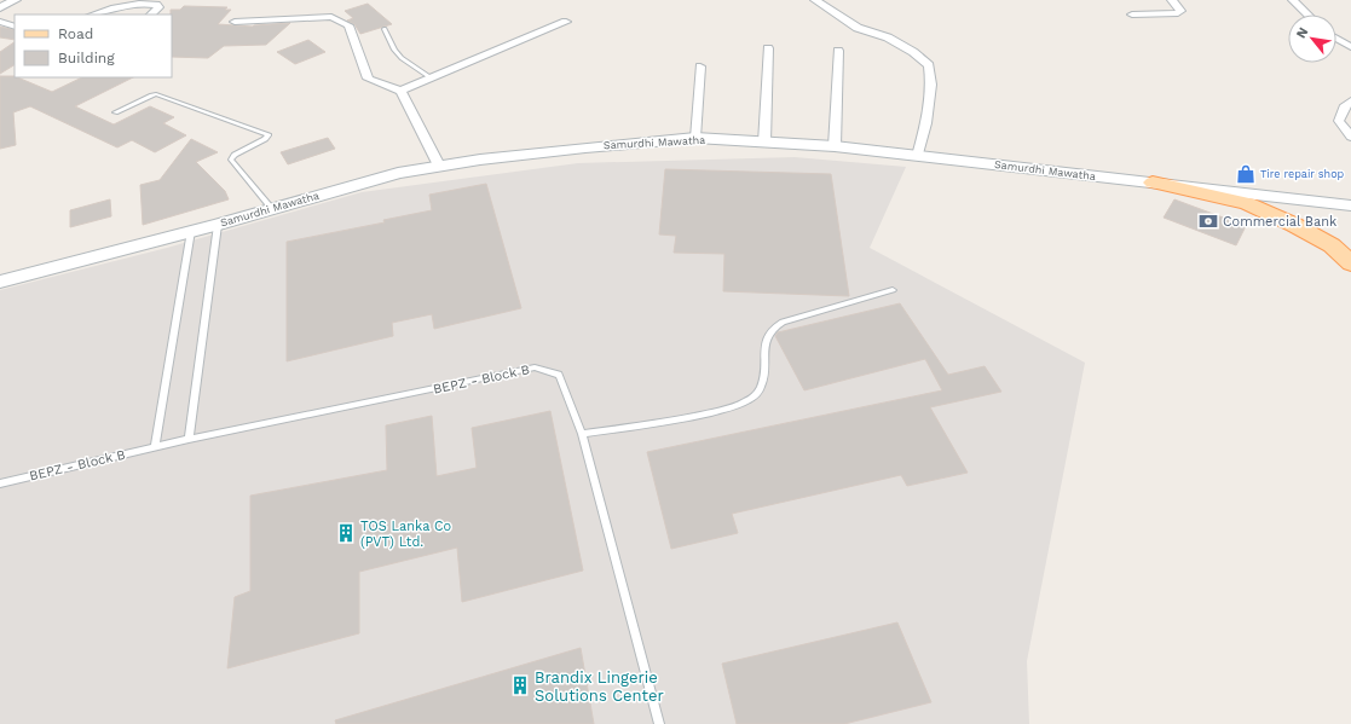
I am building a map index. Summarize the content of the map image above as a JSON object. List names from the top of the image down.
{
  "streets": {
    "main road": ["Samurdhi Mawatha"],
    "lane": ["BEPZ - Block B"]
  },
  "places": {
    "shop": ["Tire repair shop"],
    "bank": ["Commercial Bank"],
    "building": ["TOS Lanka Co (PVT) Ltd.", "Brandix Lingerie Solutions Center"]
  },
  "legend": ["Road", "Building"],
  "north": "top left"
}
